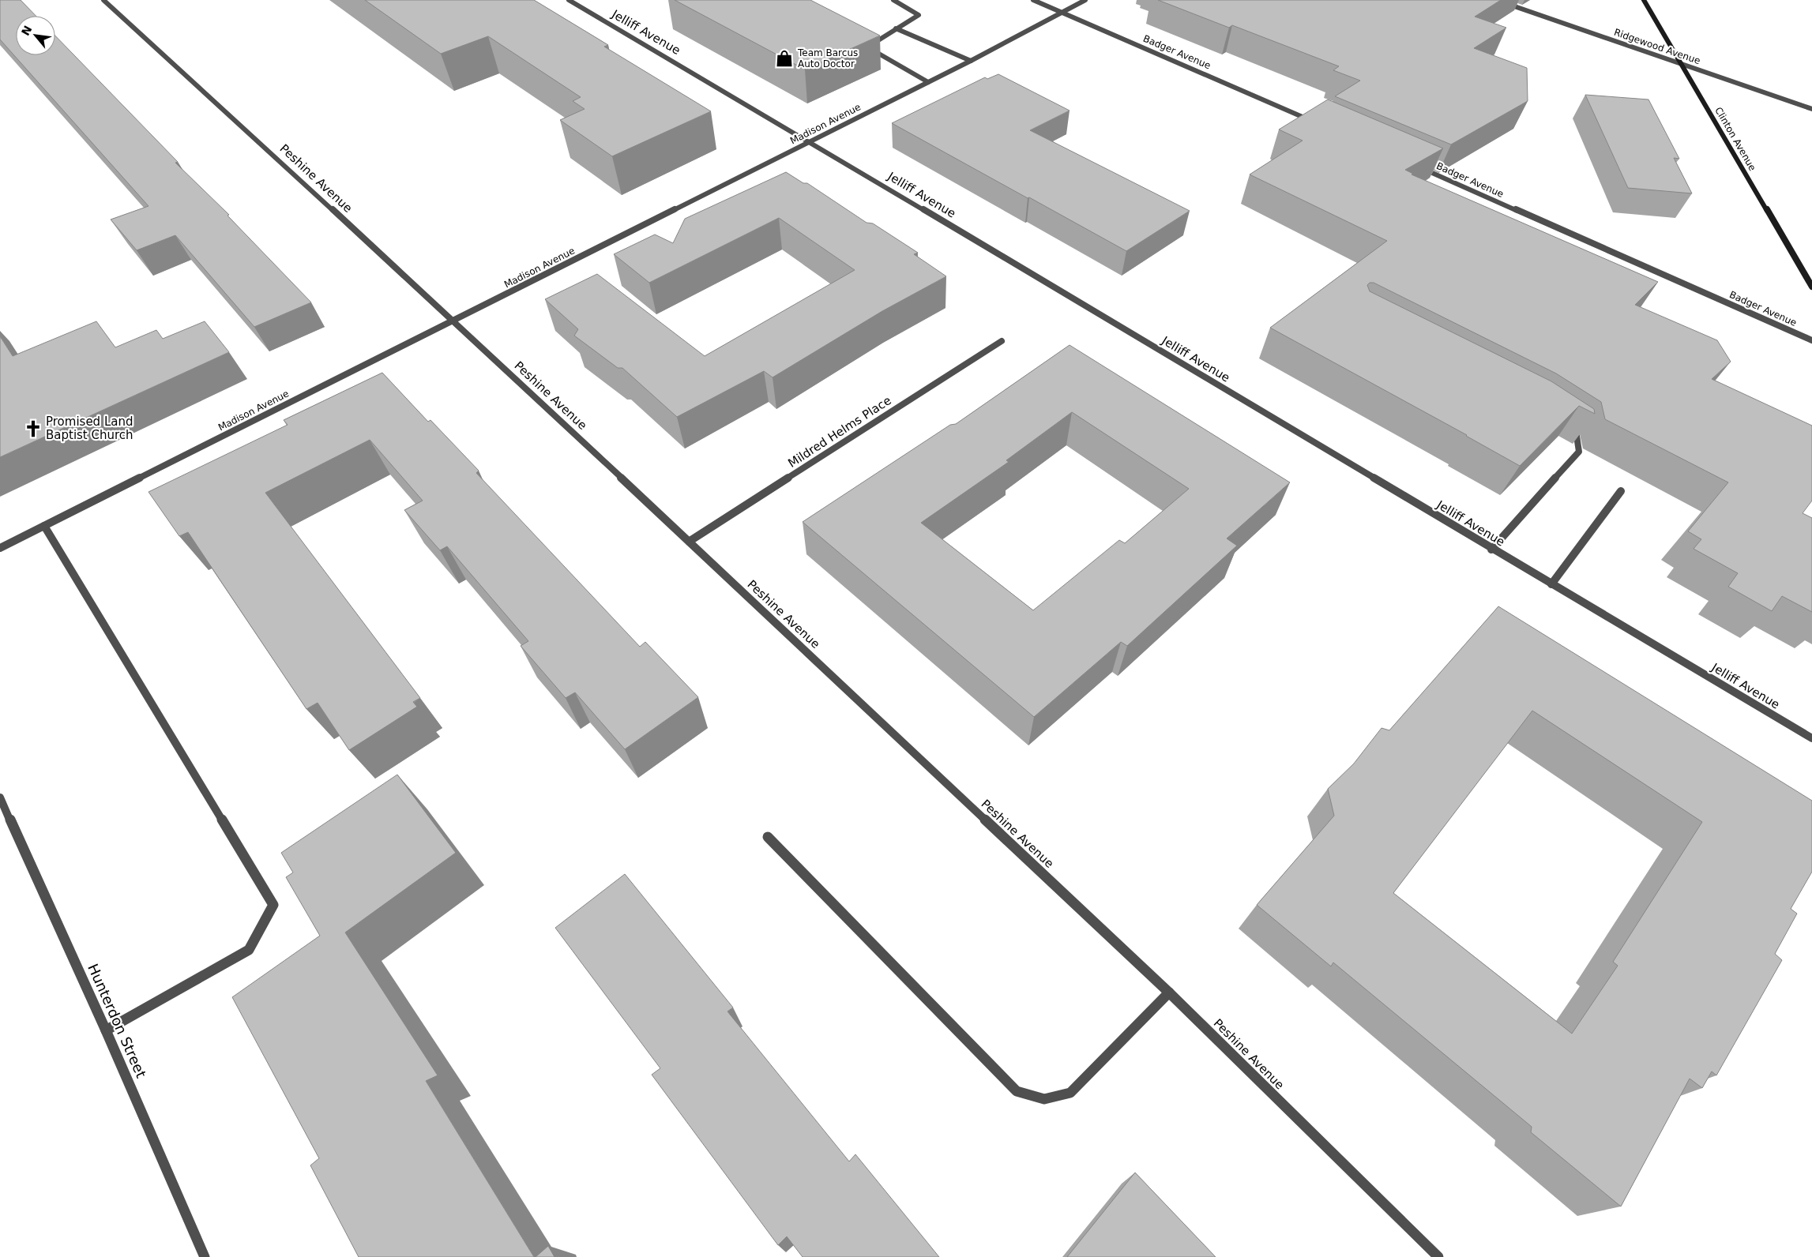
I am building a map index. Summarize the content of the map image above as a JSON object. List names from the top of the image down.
{
  "streets": {
    "main road": ["Clinton Avenue"],
    "street": [
      "Jelliff Avenue",
      "Ridgewood Avenue",
      "Badger Avenue",
      "Madison Avenue",
      "Peshine Avenue",
      "Mildred Helms Place",
      "Hunterdon Street"
    ]
  },
  "crossings": [
    ["Jelliff Avenue", "Madison Avenue"],
    ["Ridgewood Avenue", "Clinton Avenue"],
    ["Badger Avenue", "Madison Avenue"],
    ["Madison Avenue", "Peshine Avenue"],
    ["Peshine Avenue", "Mildred Helms Place"]
  ],
  "places": {
    "shop": ["Team Barcus Auto Doctor"],
    "church": ["Promised Land Baptist Church"]
  },
  "north": "top left"
}
